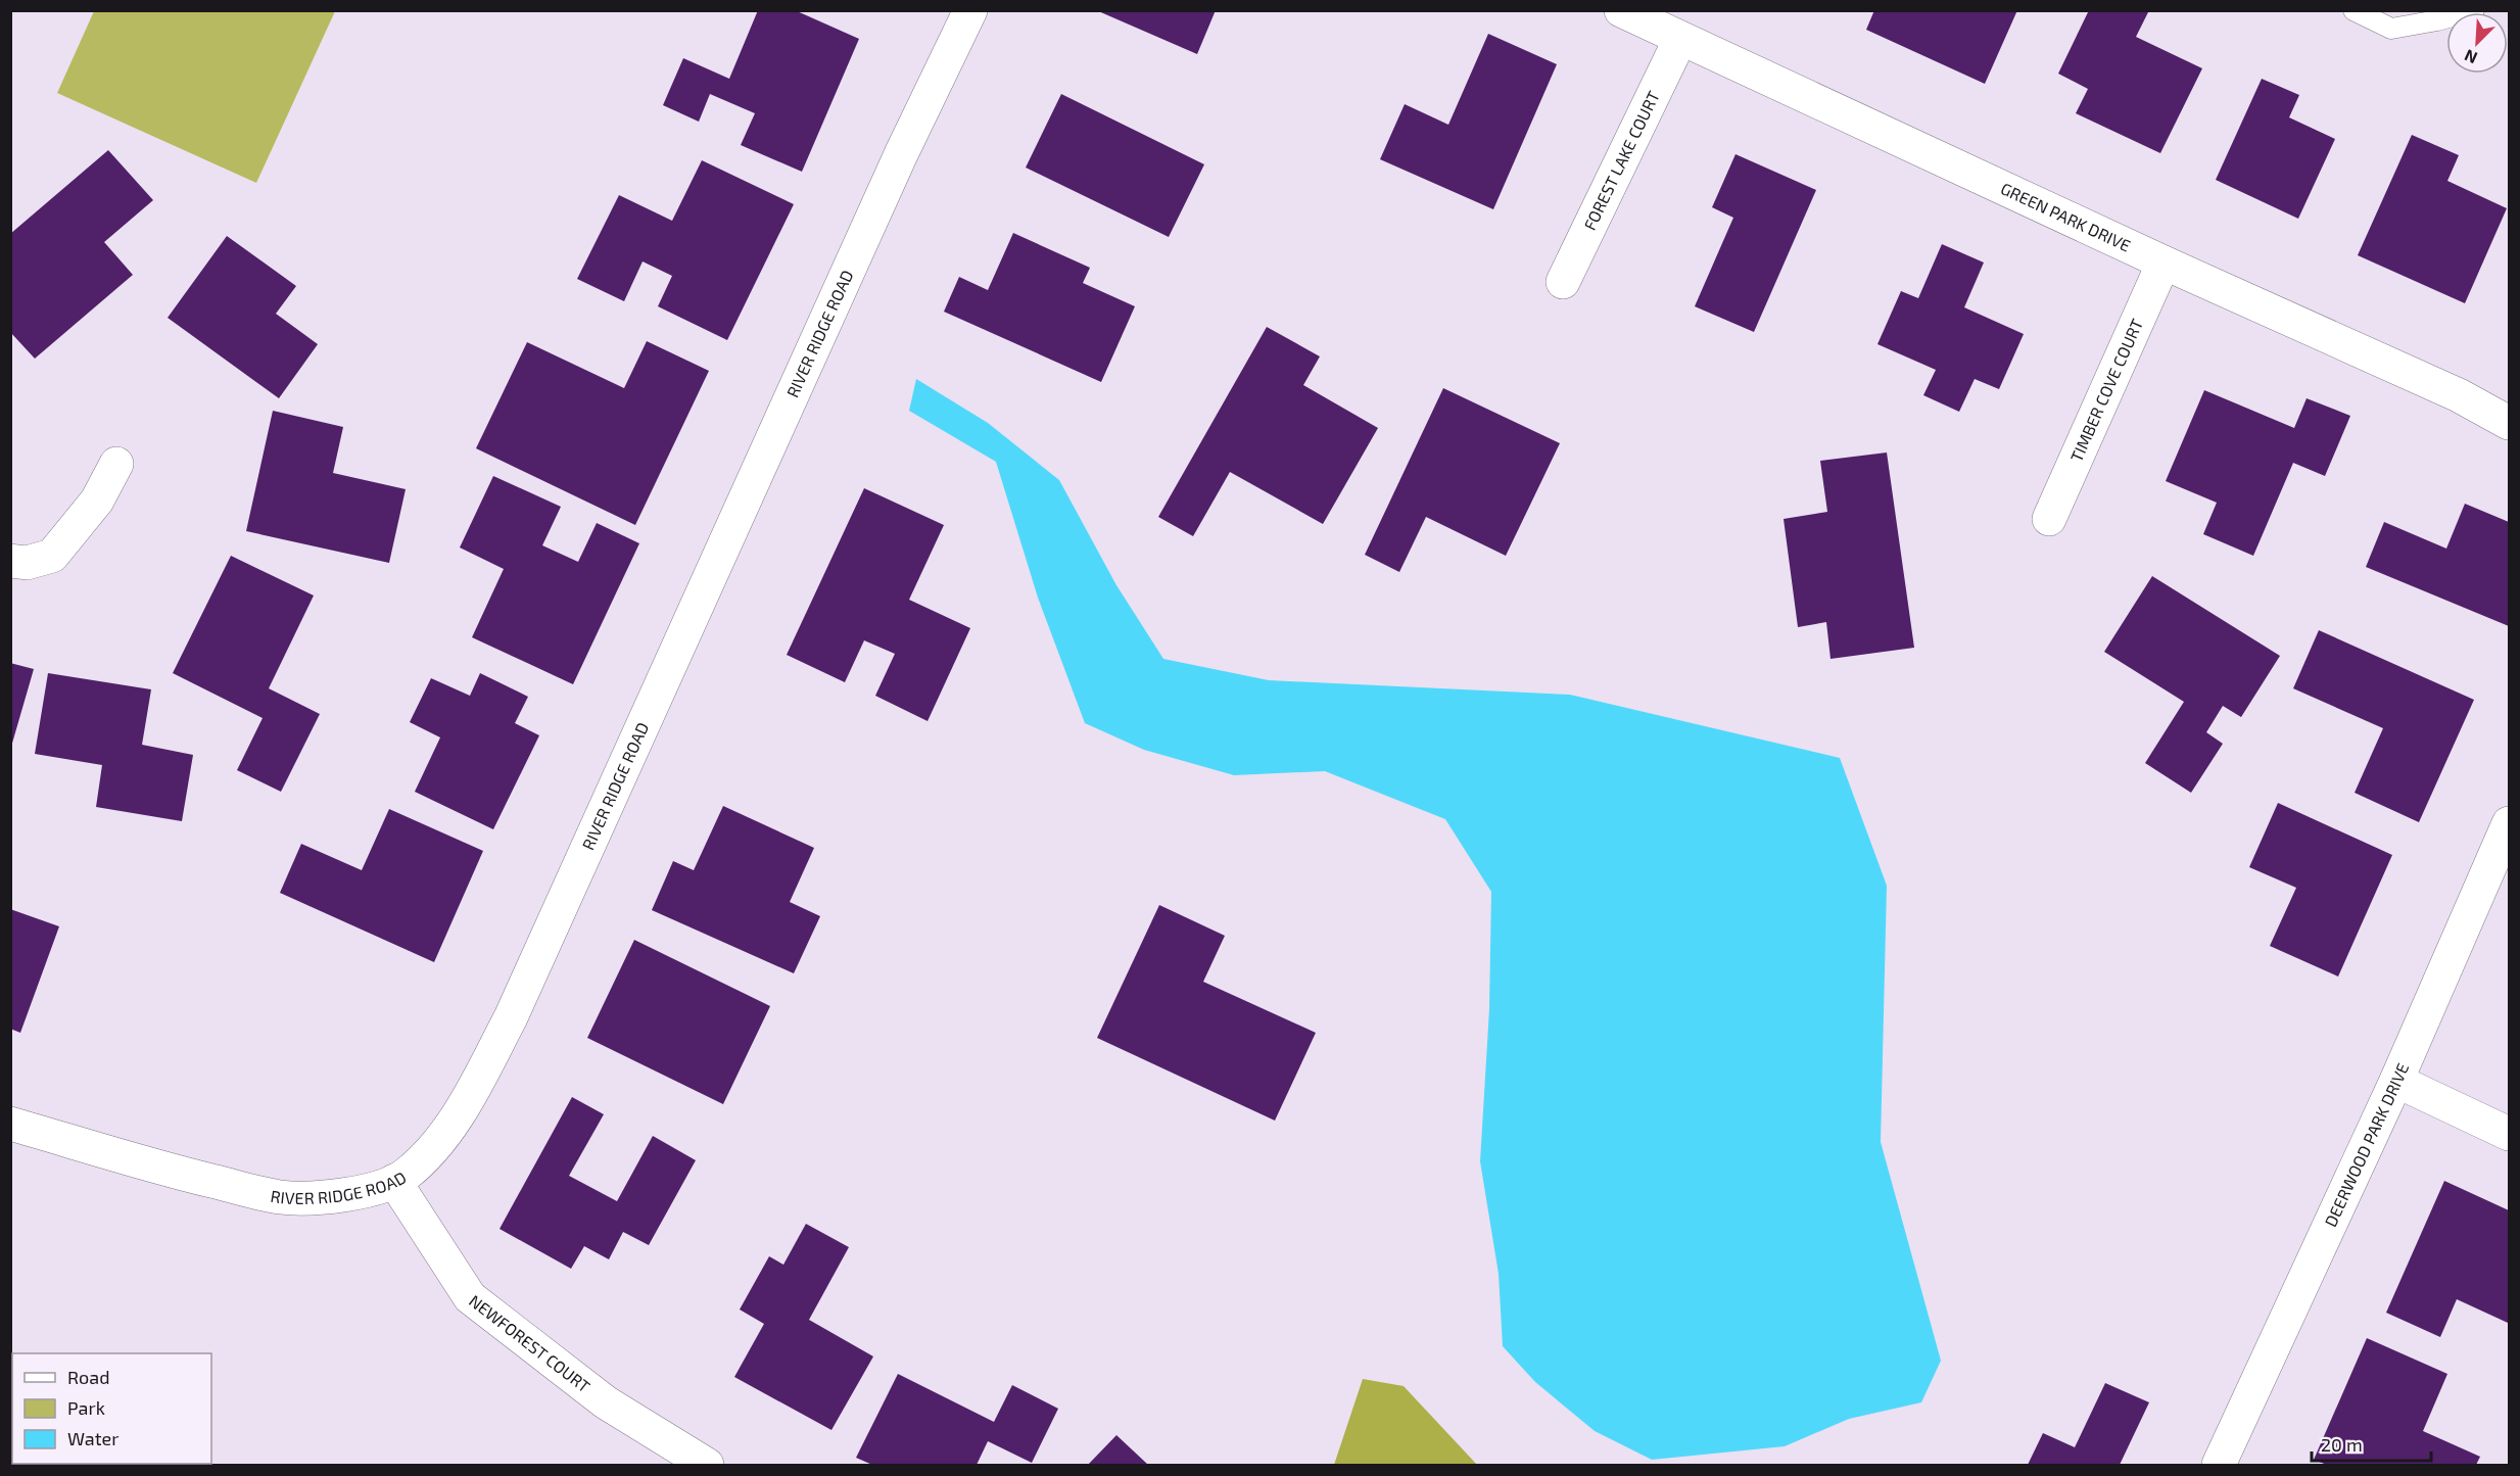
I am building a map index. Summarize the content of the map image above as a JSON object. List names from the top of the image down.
{
  "streets": {
    "street": [
      "FOREST LAKE COURT",
      "GREEN PARK DRIVE",
      "RIVER RIDGE ROAD",
      "TIMBER COVE COURT",
      "DEERWOOD PARK DRIVE",
      "NEWFOREST COURT"
    ]
  },
  "crossings": [
    ["FOREST LAKE COURT", "GREEN PARK DRIVE"],
    ["GREEN PARK DRIVE", "TIMBER COVE COURT"],
    ["RIVER RIDGE ROAD", "NEWFOREST COURT"]
  ],
  "legend": ["Road", "Park", "Water"],
  "scale_bar": "20 m",
  "north": "bottom left"
}
